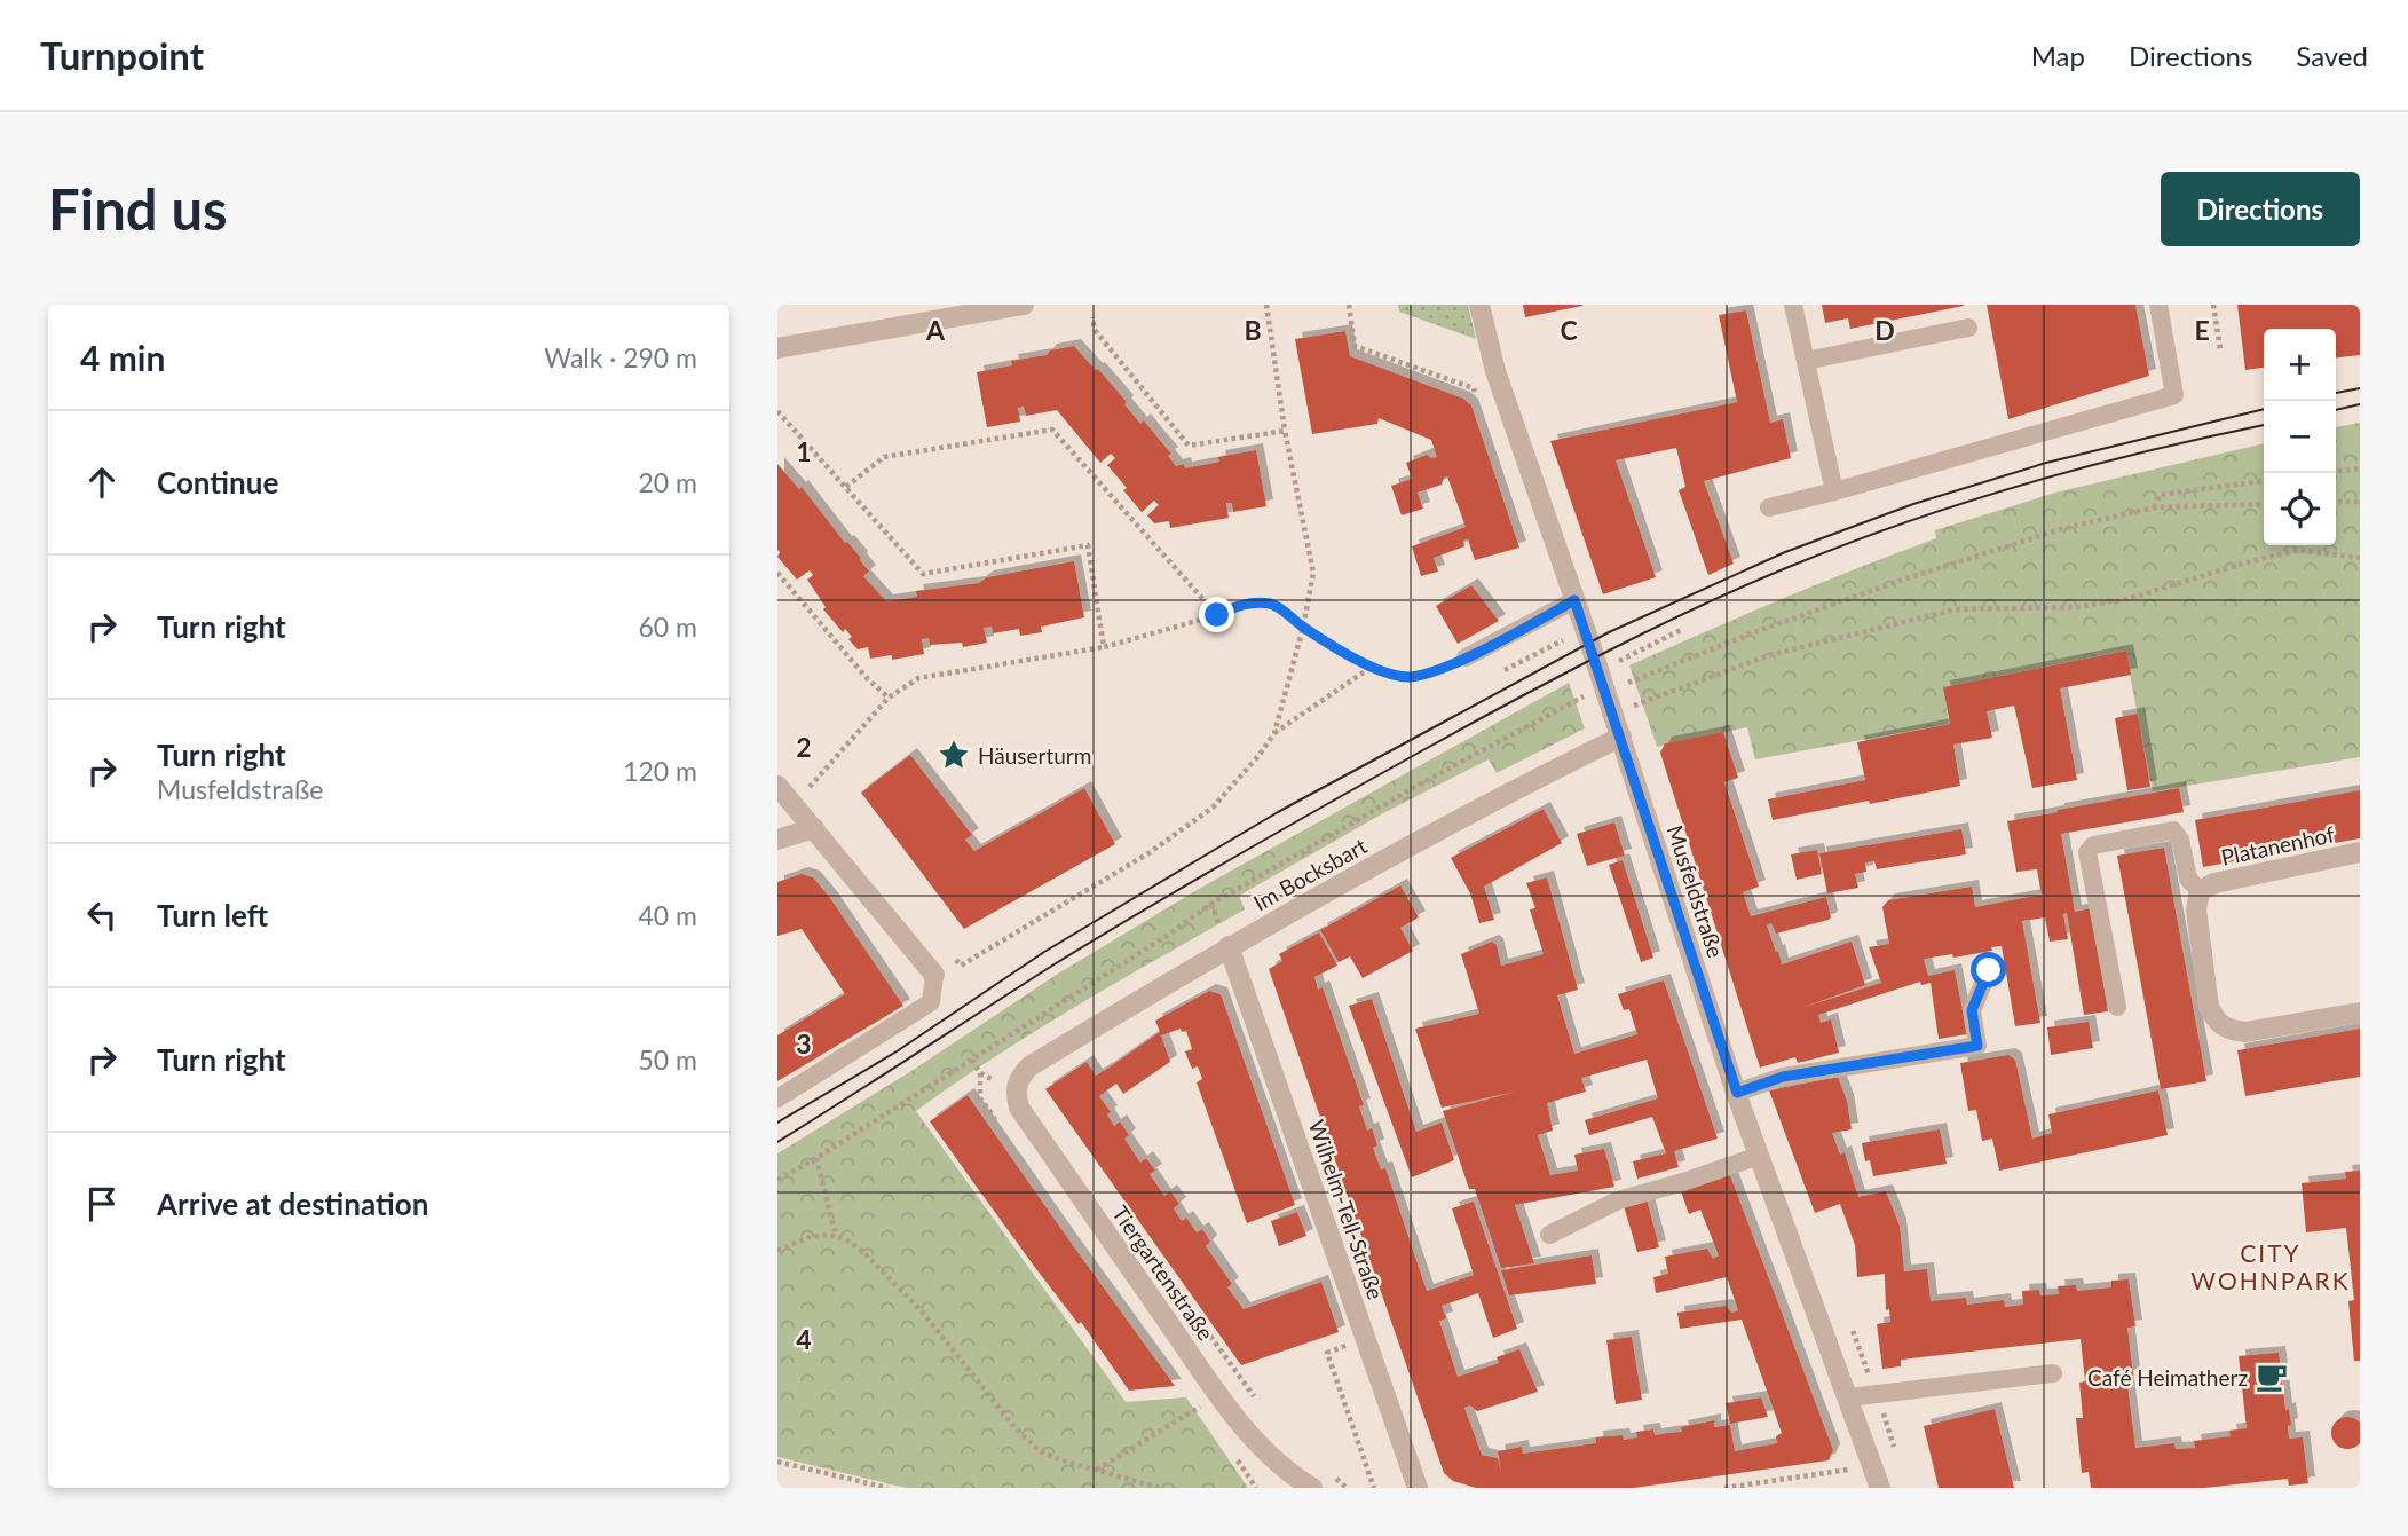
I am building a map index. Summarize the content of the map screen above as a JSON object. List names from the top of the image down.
{
  "streets": {
    "street": [
      "Platanenhof",
      "Im Bocksbart",
      "Musfeldstraße",
      "Wilhelm-Tell-Straße",
      "Tiergartenstraße"
    ]
  },
  "crossings": [
    ["Im Bocksbart", "Musfeldstraße"],
    ["Im Bocksbart", "Wilhelm-Tell-Straße"],
    ["Im Bocksbart", "Tiergartenstraße"]
  ],
  "districts": ["CITY WOHNPARK"],
  "places": {
    "place": ["Häuserturm"],
    "cafe": ["Café Heimatherz"]
  },
  "page": {
    "header": "Turnpoint",
    "nav": ["Map", "Directions", "Saved"],
    "buttons": "Directions",
    "title": "Find us",
    "heading": ["4 min", "Walk · 290 m"],
    "map_buttons": ["+", "−"],
    "list": [
      ["Continue", "20 m"],
      ["Turn right", "60 m"],
      ["Turn right", "Musfeldstraße", "120 m"],
      ["Turn left", "40 m"],
      ["Turn right", "50 m"],
      "Arrive at destination"
    ]
  },
  "grid": {
    "columns": [
      "A",
      "B",
      "C",
      "D",
      "E"
    ],
    "rows": [
      "1",
      "2",
      "3",
      "4"
    ]
  }
}
